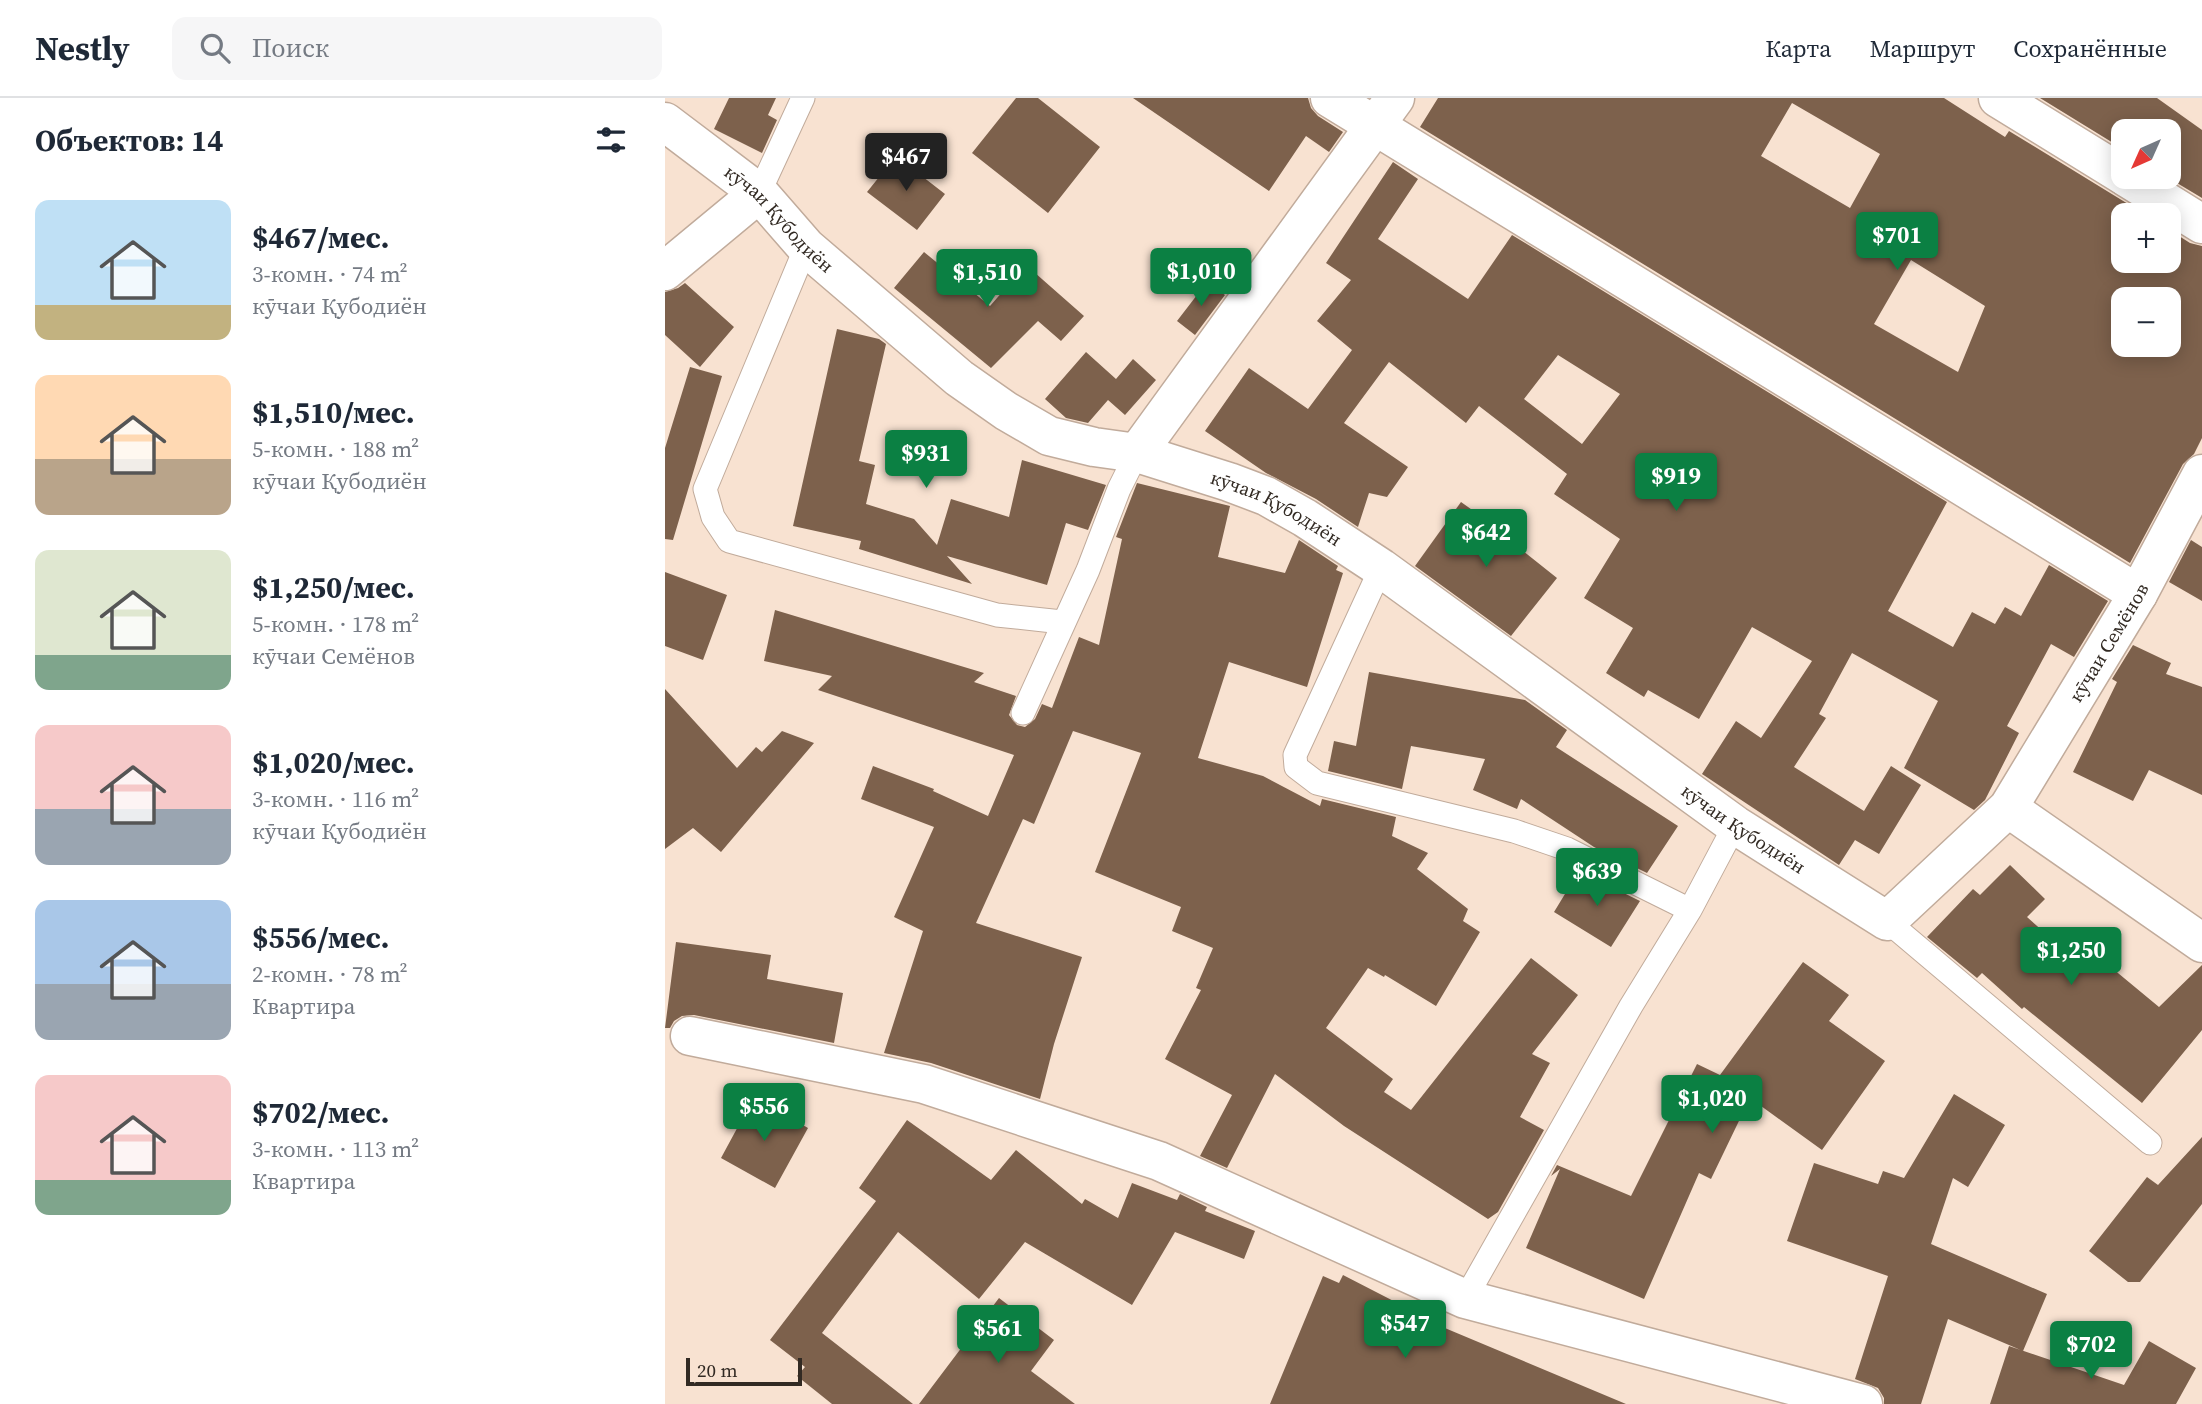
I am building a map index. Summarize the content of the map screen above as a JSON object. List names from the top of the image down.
{
  "streets": {
    "street": ["кӯчаи Қубодиён", "кӯчаи Семёнов"]
  },
  "crossings": [
    ["кӯчаи Қубодиён", "кӯчаи Семёнов"]
  ],
  "scale_bar": "20 m",
  "north": "bottom left",
  "page": {
    "header": "Nestly",
    "search": "Поиск",
    "nav": ["Карта", "Маршрут", "Сохранённые"],
    "heading": "Объектов: 14",
    "map_buttons": ["+", "−"],
    "price": [
      "$467",
      "$701",
      "$1,010",
      "$1,510",
      "$931",
      "$919",
      "$642",
      "$639",
      "$1,250",
      "$1,020",
      "$556",
      "$547",
      "$561",
      "$702"
    ],
    "list": [
      {
        "name": "$467/мес.",
        "note": "3-комн. · 74 m² · кӯчаи Қубодиён"
      },
      {
        "name": "$1,510/мес.",
        "note": "5-комн. · 188 m² · кӯчаи Қубодиён"
      },
      {
        "name": "$1,250/мес.",
        "note": "5-комн. · 178 m² · кӯчаи Семёнов"
      },
      {
        "name": "$1,020/мес.",
        "note": "3-комн. · 116 m² · кӯчаи Қубодиён"
      },
      {
        "name": "$556/мес.",
        "note": "2-комн. · 78 m² · Квартира"
      },
      {
        "name": "$702/мес.",
        "note": "3-комн. · 113 m² · Квартира"
      }
    ],
    "scale": "20 m"
  }
}
